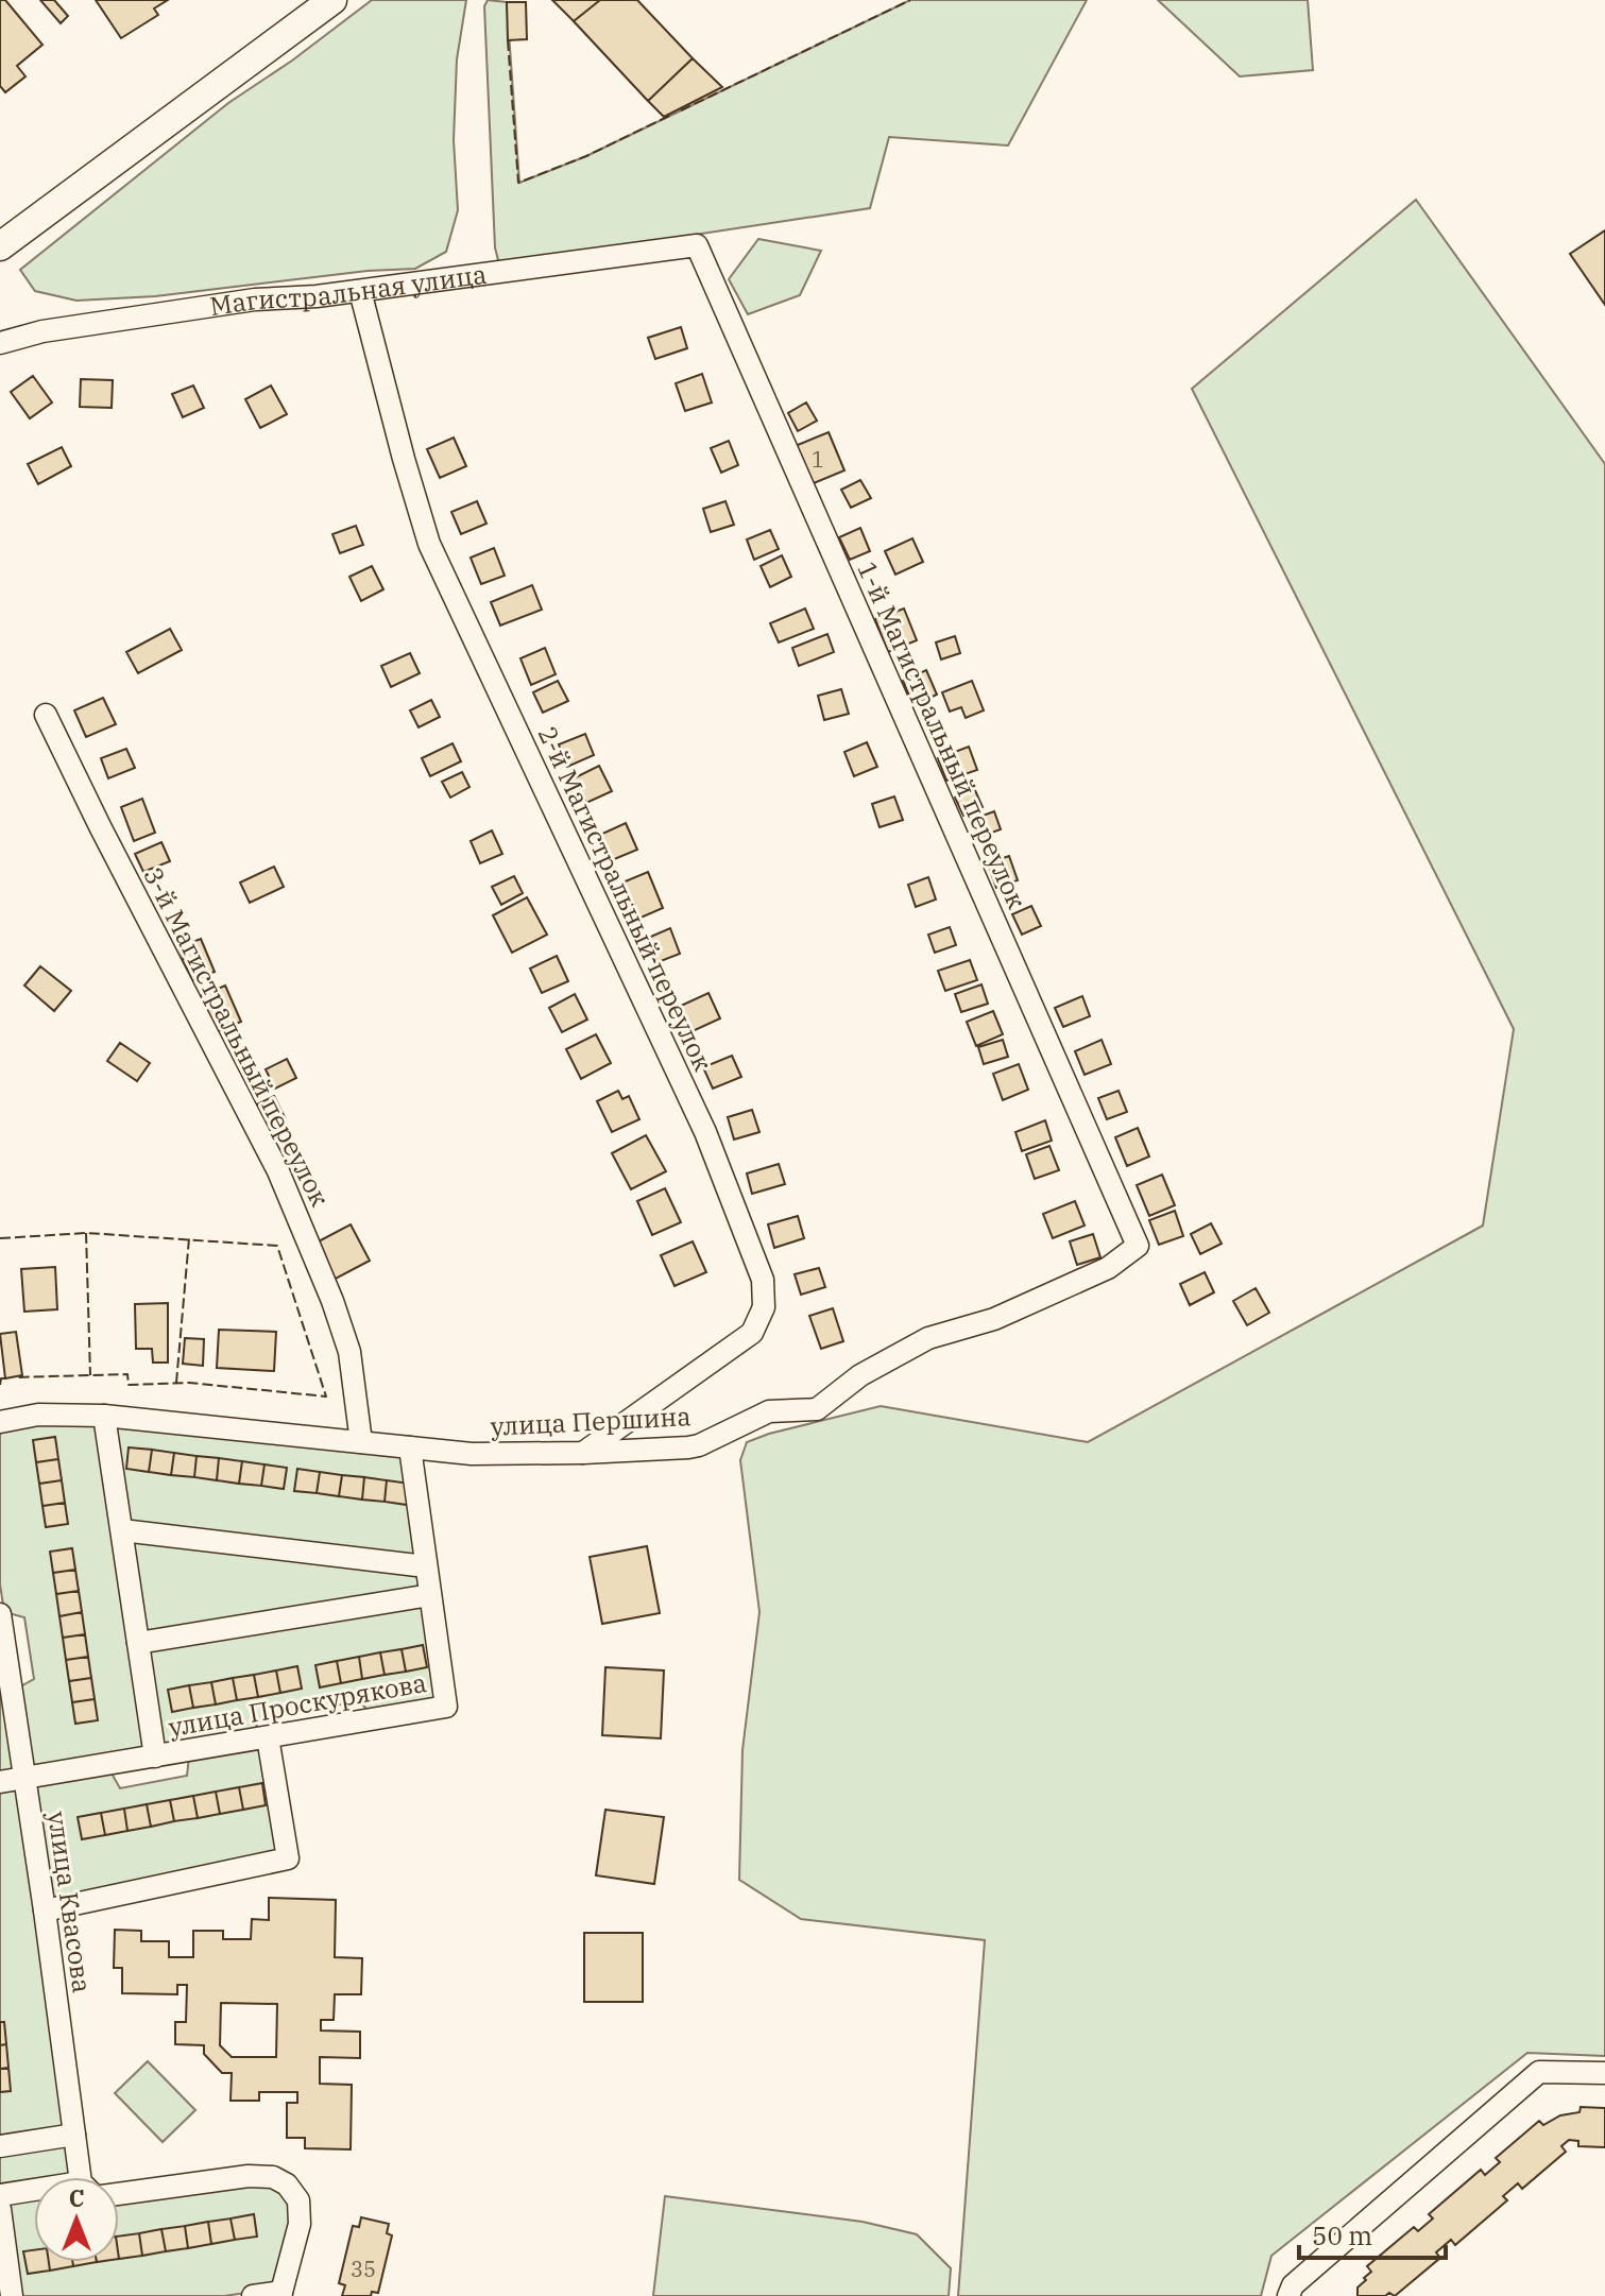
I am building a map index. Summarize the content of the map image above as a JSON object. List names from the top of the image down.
{
  "streets": {
    "street": [
      "Магистральная улица",
      "1-й Магистральный переулок",
      "2-й Магистральный переулок",
      "3-й Магистральный переулок",
      "улица Першина",
      "улица Проскурякова",
      "улица Квасова"
    ]
  },
  "crossings": [
    ["Магистральная улица", "1-й Магистральный переулок"],
    ["Магистральная улица", "2-й Магистральный переулок"],
    ["1-й Магистральный переулок", "улица Першина"],
    ["2-й Магистральный переулок", "улица Першина"],
    ["3-й Магистральный переулок", "улица Першина"],
    ["улица Першина", "улица Проскурякова"],
    ["улица Проскурякова", "улица Квасова"]
  ],
  "house_numbers": ["1", "35"],
  "scale_bar": "50 m",
  "north": "top"
}
